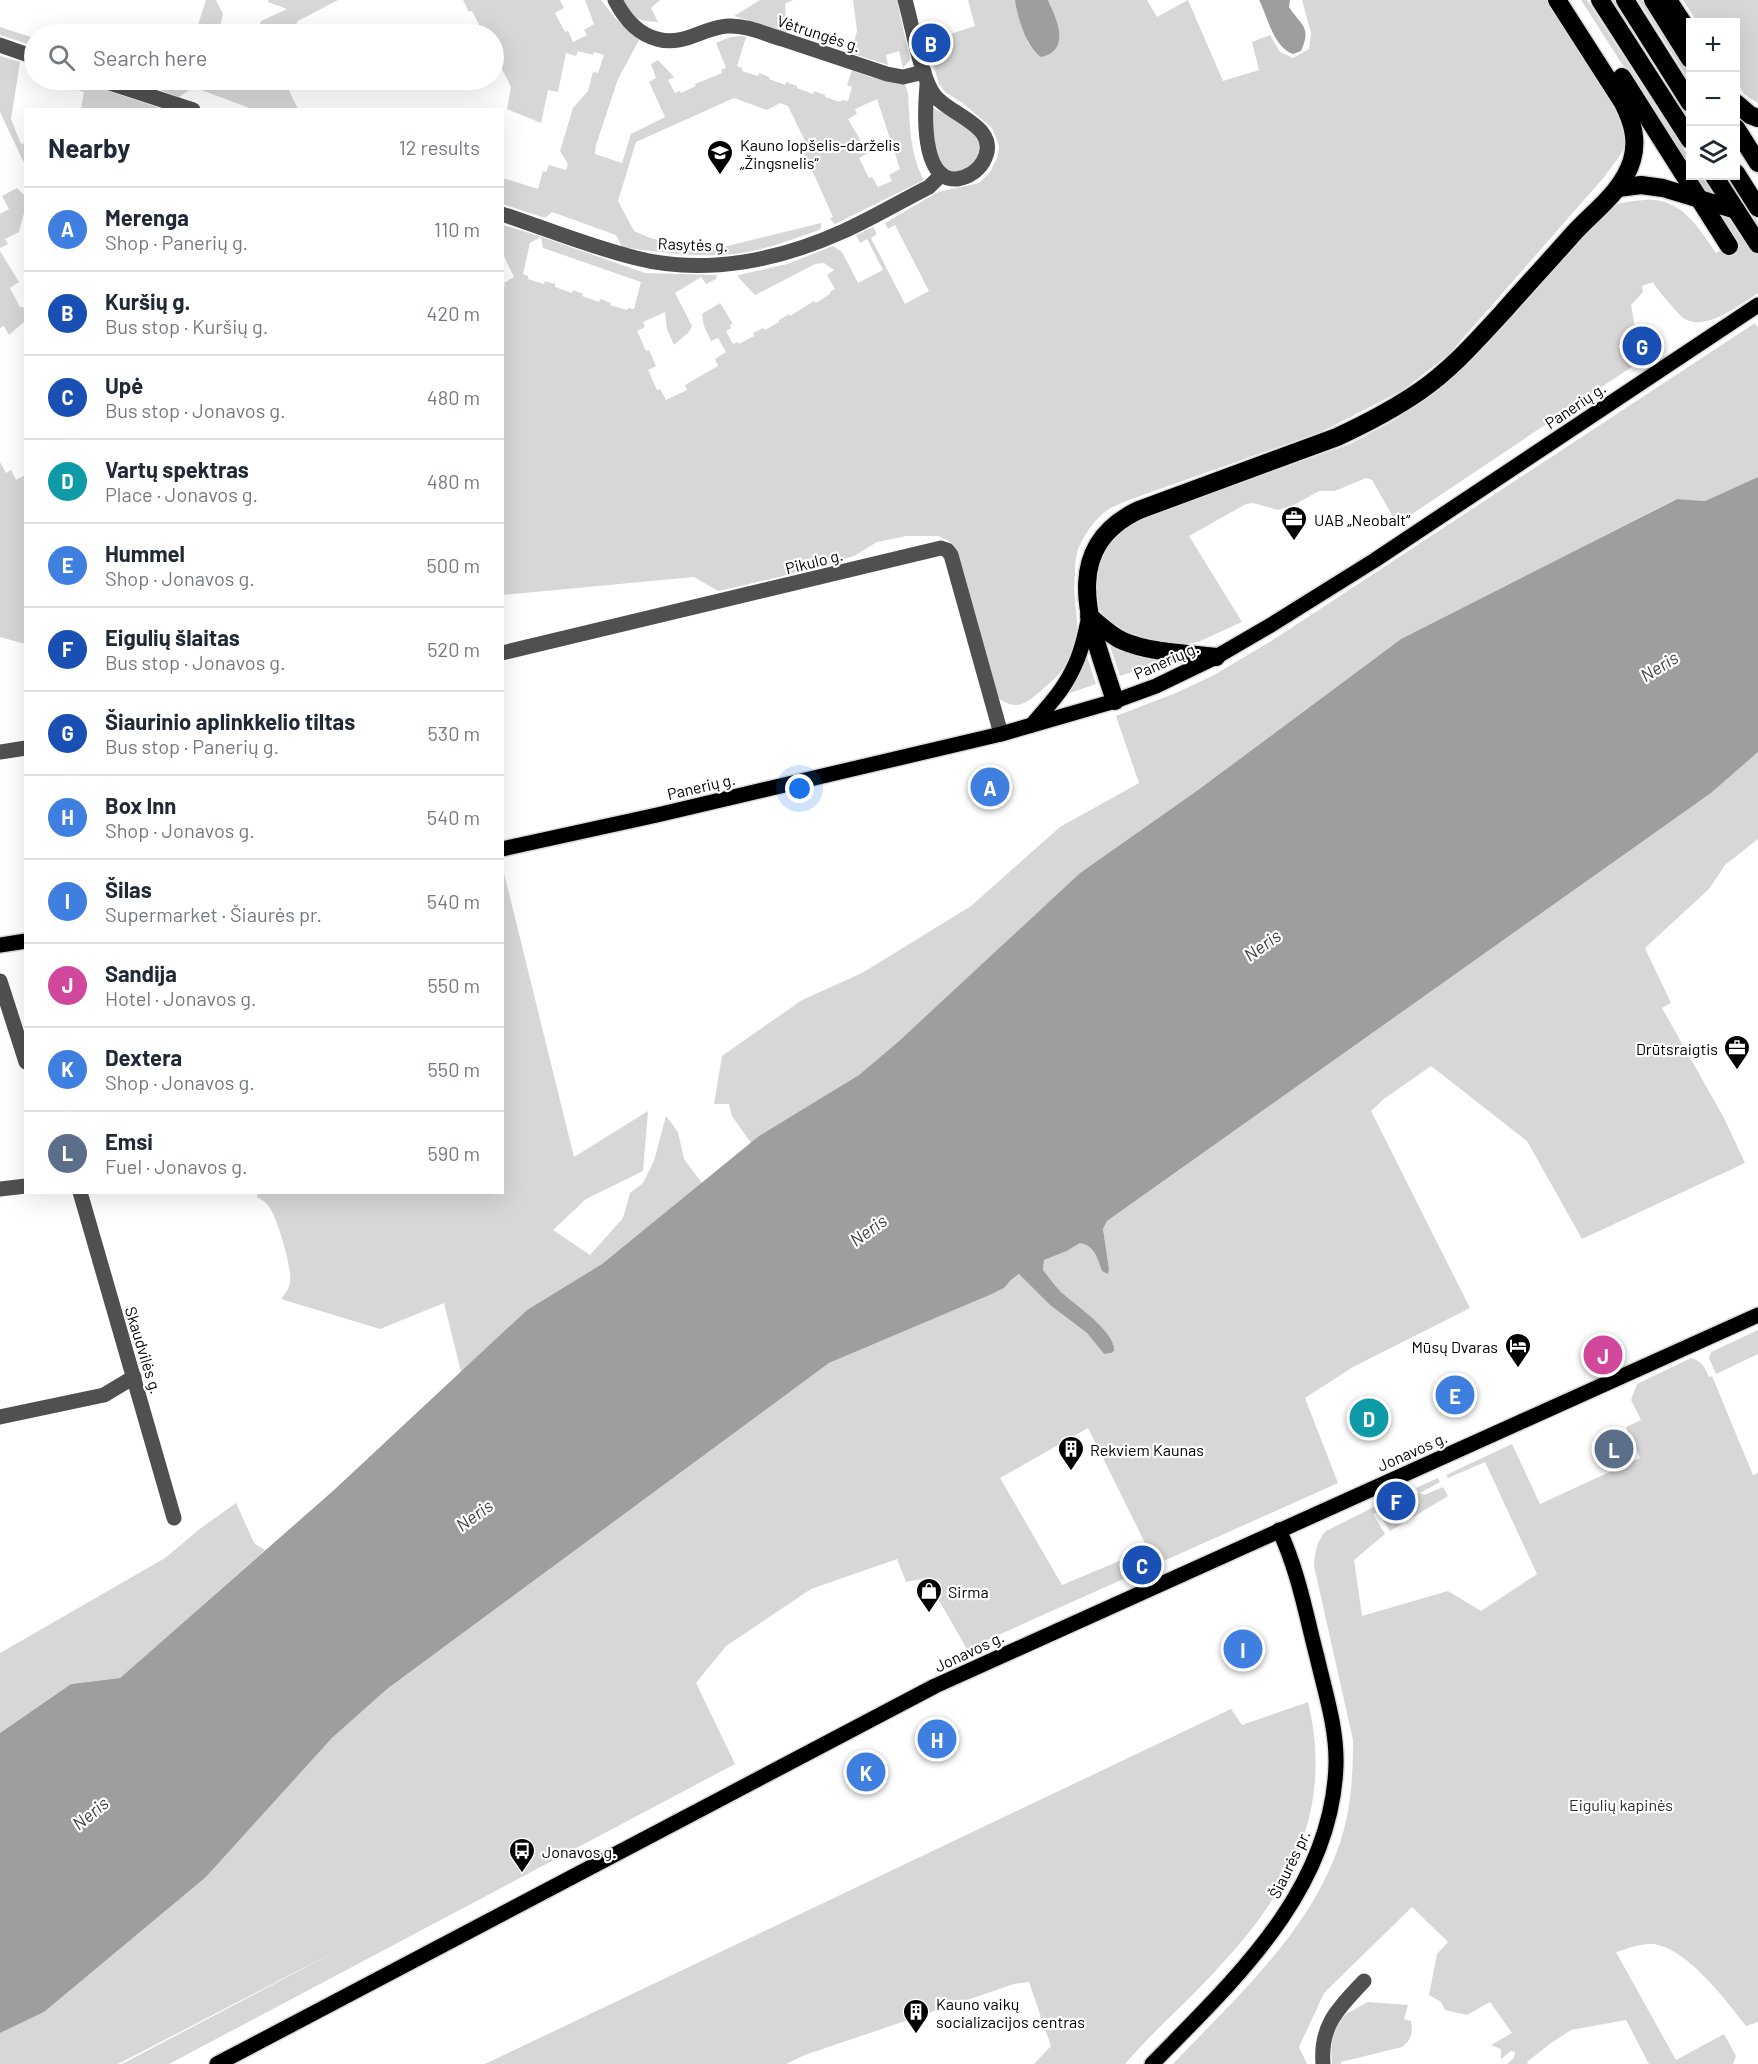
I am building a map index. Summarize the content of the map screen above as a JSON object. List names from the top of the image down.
{
  "streets": {
    "main road": ["Panerių g.", "Jonavos g.", "Šiaurės pr."],
    "street": [
      "Vėtrungės g.",
      "Rasytės g.",
      "Pikulo g.",
      "Skaudvilės g."
    ]
  },
  "crossings": [
    ["Panerių g.", "Pikulo g."],
    ["Jonavos g.", "Šiaurės pr."]
  ],
  "water": ["Neris"],
  "parks": ["Eigulių kapinės"],
  "places": {
    "school or university": ["Kauno lopšelis-darželis „Žingsnelis“"],
    "office": ["UAB „Neobalt“", "Drūtsraigtis"],
    "hotel": ["Mūsų Dvaras"],
    "building": ["Rekviem Kaunas", "Kauno vaikų socializacijos centras"],
    "shop": ["Sirma"],
    "bus stop": ["Jonavos g."]
  },
  "page": {
    "map_buttons": ["+", "−"],
    "pins": [
      "B",
      "G",
      "A",
      "J",
      "E",
      "D",
      "L",
      "F",
      "C",
      "I",
      "H",
      "K"
    ],
    "search": "Search here",
    "heading": ["Nearby", "12 results"],
    "list": [
      {
        "mark": "A",
        "name": "Merenga",
        "note": "Shop · Panerių g.",
        "value": "110 m"
      },
      {
        "mark": "B",
        "name": "Kuršių g.",
        "note": "Bus stop · Kuršių g.",
        "value": "420 m"
      },
      {
        "mark": "C",
        "name": "Upė",
        "note": "Bus stop · Jonavos g.",
        "value": "480 m"
      },
      {
        "mark": "D",
        "name": "Vartų spektras",
        "note": "Place · Jonavos g.",
        "value": "480 m"
      },
      {
        "mark": "E",
        "name": "Hummel",
        "note": "Shop · Jonavos g.",
        "value": "500 m"
      },
      {
        "mark": "F",
        "name": "Eigulių šlaitas",
        "note": "Bus stop · Jonavos g.",
        "value": "520 m"
      },
      {
        "mark": "G",
        "name": "Šiaurinio aplinkkelio tiltas",
        "note": "Bus stop · Panerių g.",
        "value": "530 m"
      },
      {
        "mark": "H",
        "name": "Box Inn",
        "note": "Shop · Jonavos g.",
        "value": "540 m"
      },
      {
        "mark": "I",
        "name": "Šilas",
        "note": "Supermarket · Šiaurės pr.",
        "value": "540 m"
      },
      {
        "mark": "J",
        "name": "Sandija",
        "note": "Hotel · Jonavos g.",
        "value": "550 m"
      },
      {
        "mark": "K",
        "name": "Dextera",
        "note": "Shop · Jonavos g.",
        "value": "550 m"
      },
      {
        "mark": "L",
        "name": "Emsi",
        "note": "Fuel · Jonavos g.",
        "value": "590 m"
      }
    ]
  }
}
